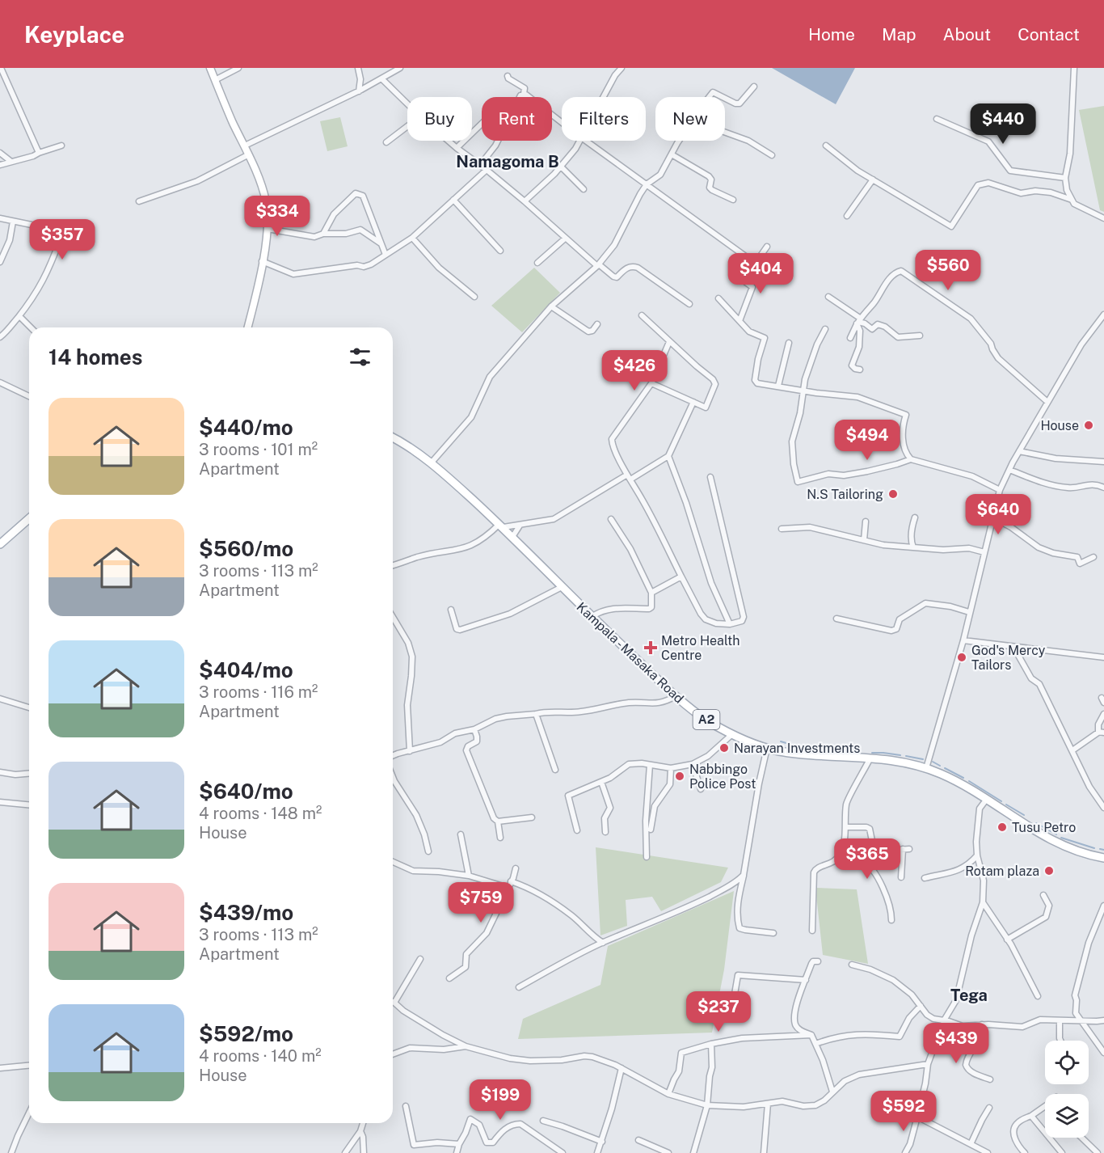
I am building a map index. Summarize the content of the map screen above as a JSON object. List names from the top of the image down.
{
  "streets": {
    "main road": ["Kampala - Masaka Road", "A2"]
  },
  "districts": ["Namagoma B", "Tega"],
  "places": {
    "other": [
      "House",
      "N.S Tailoring",
      "God's Mercy Tailors",
      "Narayan Investments",
      "Nabbingo Police Post",
      "Tusu Petro",
      "Rotam plaza"
    ],
    "health": ["Metro Health Centre"]
  },
  "page": {
    "header": "Keyplace",
    "nav": [
      "Home",
      "Map",
      "About",
      "Contact"
    ],
    "chip": [
      "Buy",
      "Rent",
      "Filters",
      "New"
    ],
    "price": [
      "$440",
      "$334",
      "$357",
      "$560",
      "$404",
      "$426",
      "$494",
      "$640",
      "$365",
      "$759",
      "$237",
      "$439",
      "$199",
      "$592"
    ],
    "heading": "14 homes",
    "list": [
      {
        "name": "$440/mo",
        "note": "3 rooms · 101 m² · Apartment"
      },
      {
        "name": "$560/mo",
        "note": "3 rooms · 113 m² · Apartment"
      },
      {
        "name": "$404/mo",
        "note": "3 rooms · 116 m² · Apartment"
      },
      {
        "name": "$640/mo",
        "note": "4 rooms · 148 m² · House"
      },
      {
        "name": "$439/mo",
        "note": "3 rooms · 113 m² · Apartment"
      },
      {
        "name": "$592/mo",
        "note": "4 rooms · 140 m² · House"
      }
    ]
  }
}
